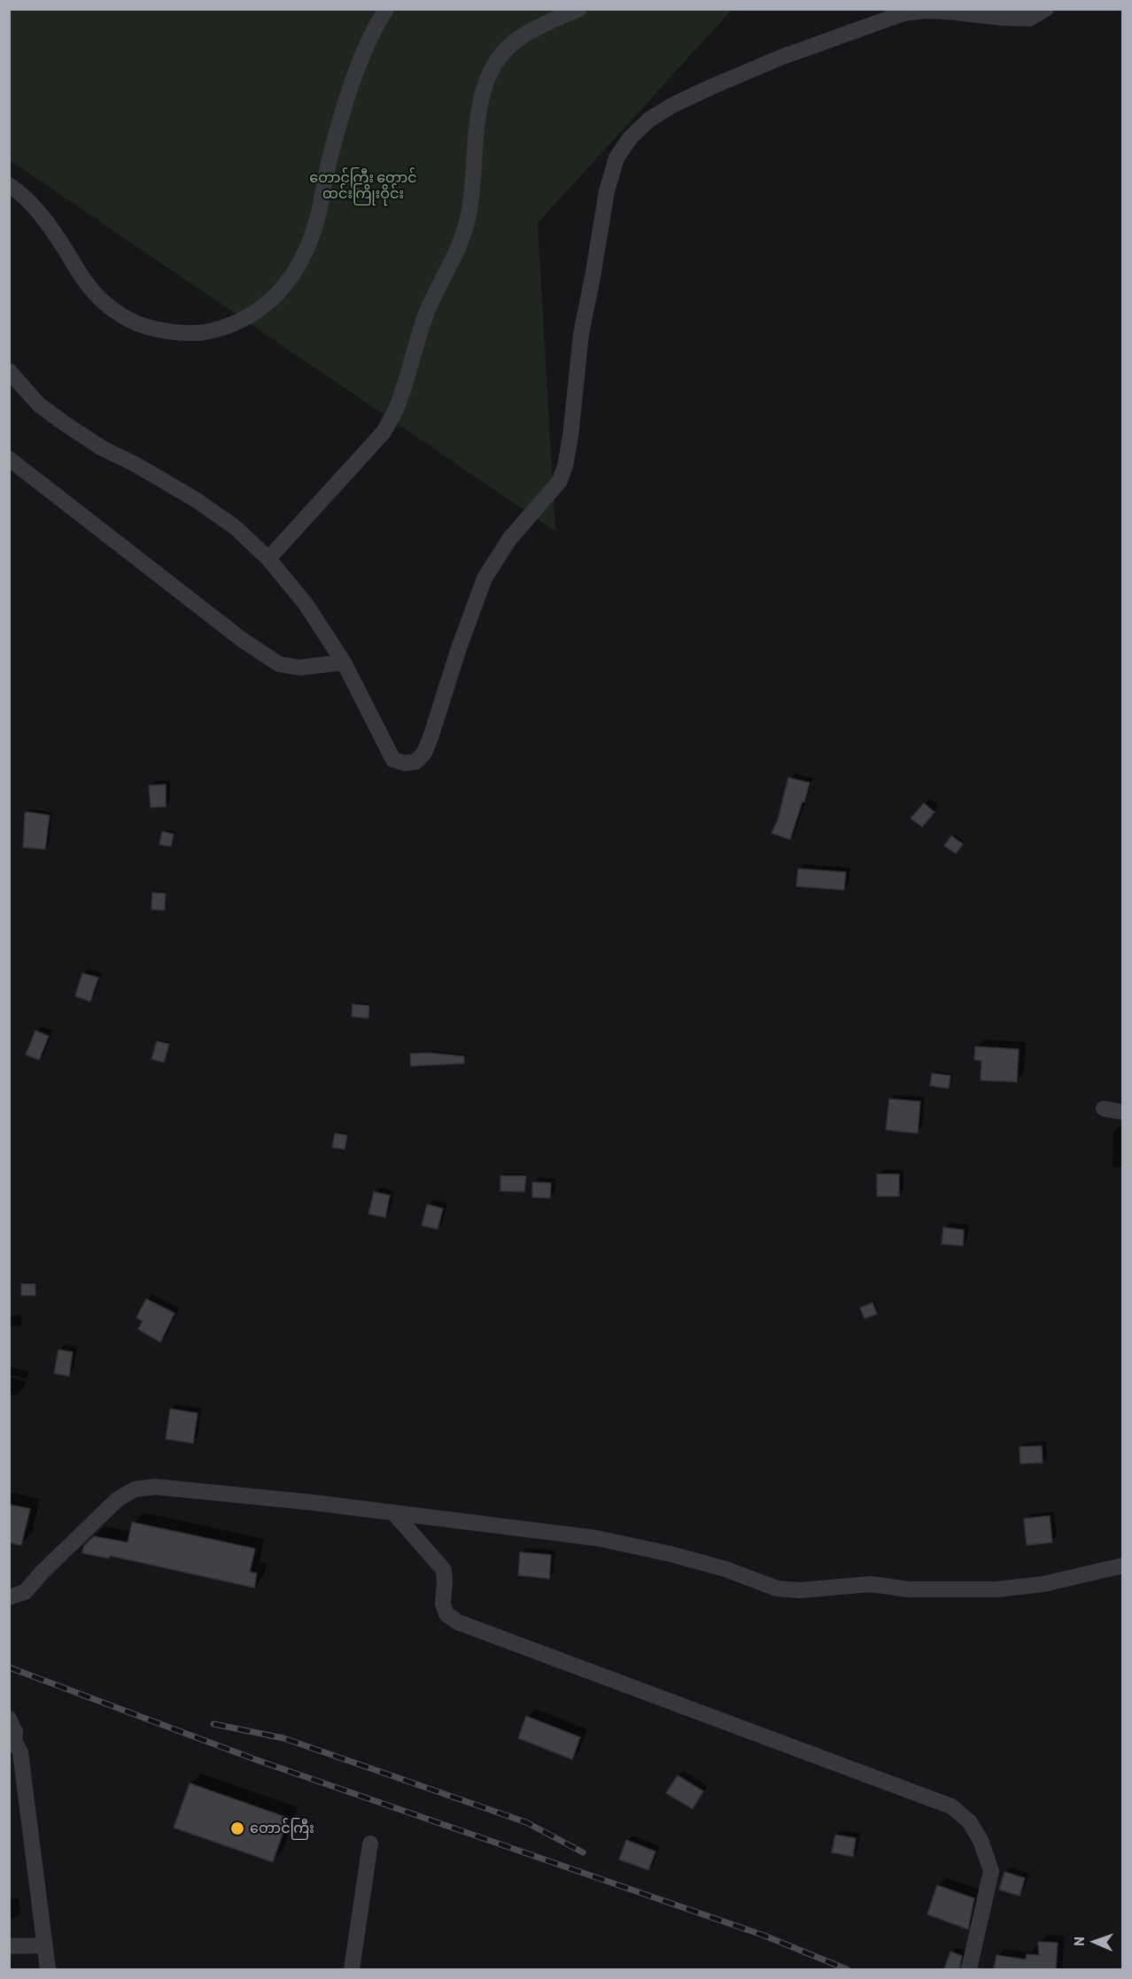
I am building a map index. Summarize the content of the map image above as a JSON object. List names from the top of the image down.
{
  "parks": ["တောင်ကြီး တောင် ထင်းကြိုးဝိုင်း"],
  "places": ["တောင်ကြီး"],
  "north": "left"
}
